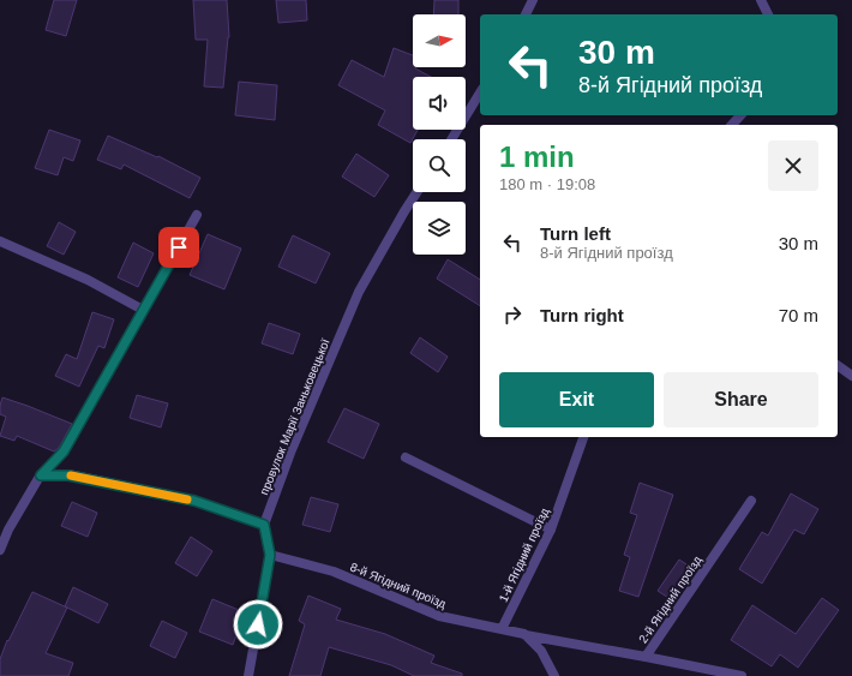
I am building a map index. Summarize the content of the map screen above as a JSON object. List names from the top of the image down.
{
  "streets": {
    "street": [
      "провулок Марії Заньковецької",
      "1-й Ягідний проїзд",
      "8-й Ягідний проїзд",
      "2-й Ягідний проїзд"
    ]
  },
  "crossings": [
    ["1-й Ягідний проїзд", "8-й Ягідний проїзд"],
    ["8-й Ягідний проїзд", "2-й Ягідний проїзд"]
  ],
  "north": "right",
  "page": {
    "turn": ["30 m", "8-й Ягідний проїзд"],
    "heading": ["1 min", "180 m · 19:08"],
    "list": [
      {
        "name": "Turn left",
        "note": "8-й Ягідний проїзд",
        "value": "30 m"
      },
      {
        "name": "Turn right",
        "value": "70 m"
      }
    ],
    "buttons": ["Exit", "Share"]
  }
}
